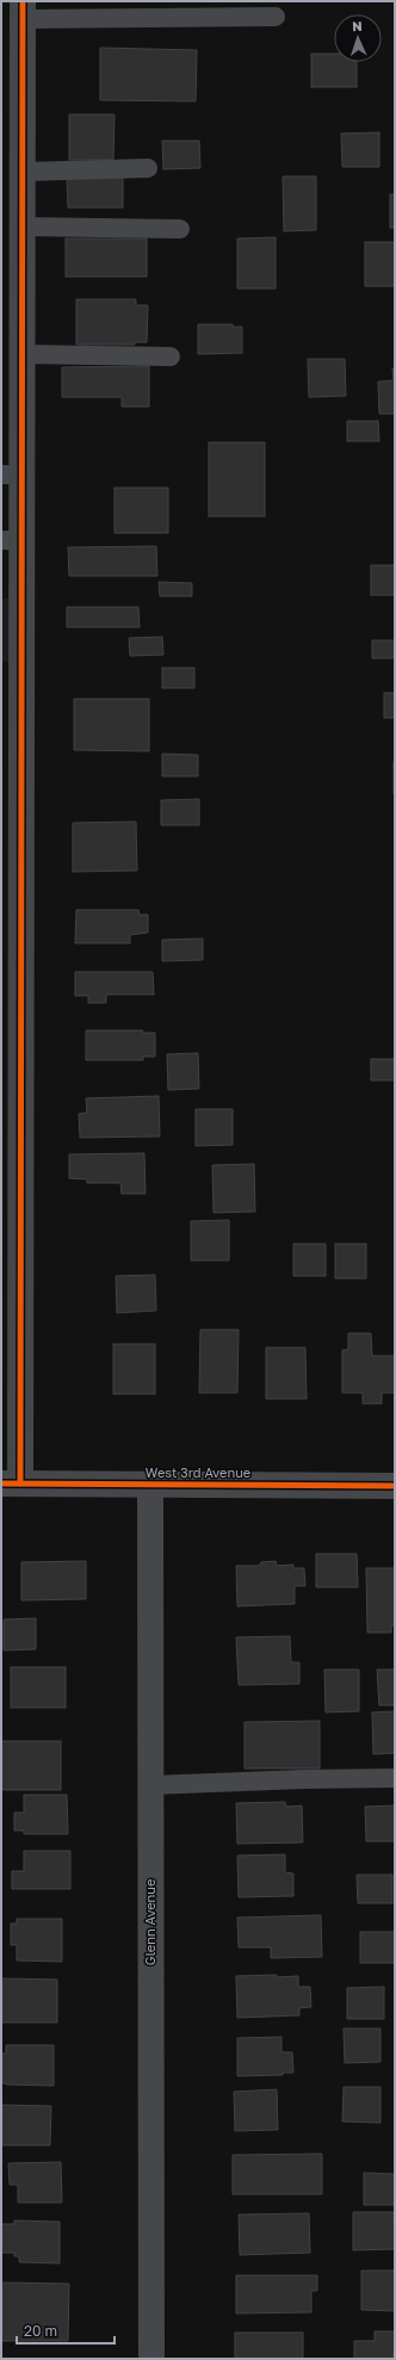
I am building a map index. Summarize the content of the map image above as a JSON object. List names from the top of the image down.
{
  "streets": {
    "street": ["West 3rd Avenue", "Glenn Avenue"]
  },
  "crossings": [
    ["West 3rd Avenue", "Glenn Avenue"]
  ],
  "scale_bar": "20 m",
  "north": "top"
}
